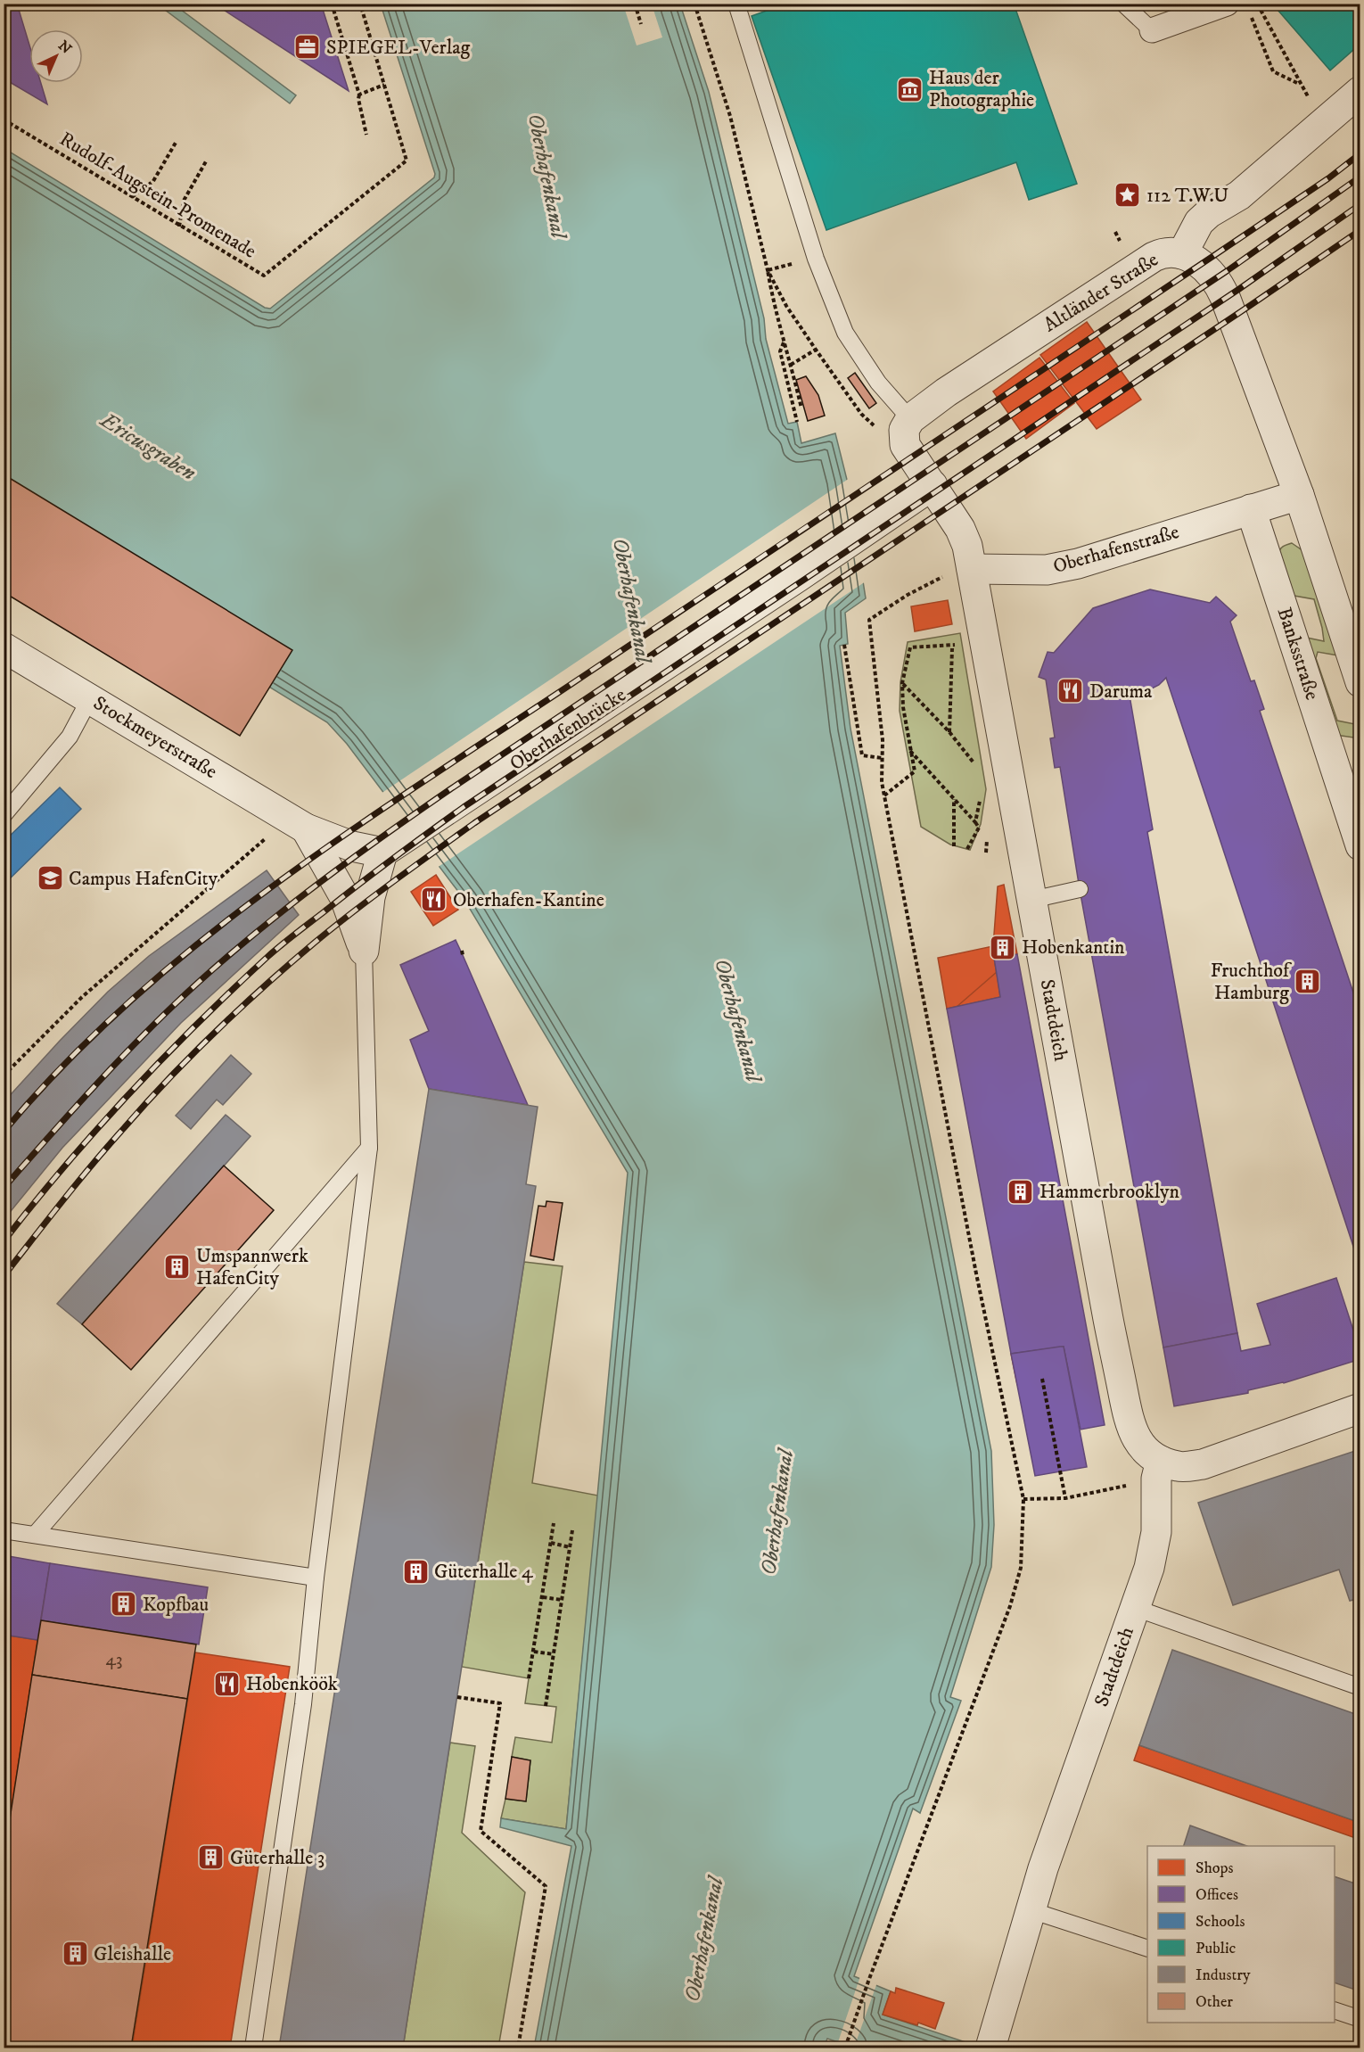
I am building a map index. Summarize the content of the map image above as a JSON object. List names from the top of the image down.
{
  "streets": {
    "street": [
      "Altländer Straße",
      "Oberhafenstraße",
      "Banksstraße",
      "Oberhafenbrücke",
      "Stockmeyerstraße",
      "Stadtdeich"
    ],
    "path": ["Rudolf-Augstein-Promenade"]
  },
  "crossings": [
    ["Oberhafenstraße", "Banksstraße"],
    ["Oberhafenstraße", "Stadtdeich"],
    ["Oberhafenbrücke", "Stockmeyerstraße"]
  ],
  "water": ["Oberhafenkanal", "Ericusgraben"],
  "places": {
    "office": ["SPIEGEL-Verlag"],
    "museum": ["Haus der Photographie"],
    "place": ["112 T.W.U"],
    "restaurant": ["Daruma", "Oberhafen-Kantine", "Hobenköök"],
    "school or university": ["Campus HafenCity"],
    "building": [
      "Hobenkantin",
      "Fruchthof Hamburg",
      "Hammerbrooklyn",
      "Umspannwerk HafenCity",
      "Güterhalle 4",
      "Kopfbau",
      "Güterhalle 3",
      "Gleishalle"
    ]
  },
  "house_numbers": ["43"],
  "legend": [
    "Shops",
    "Offices",
    "Schools",
    "Public",
    "Industry",
    "Other"
  ],
  "north": "top right"
}
